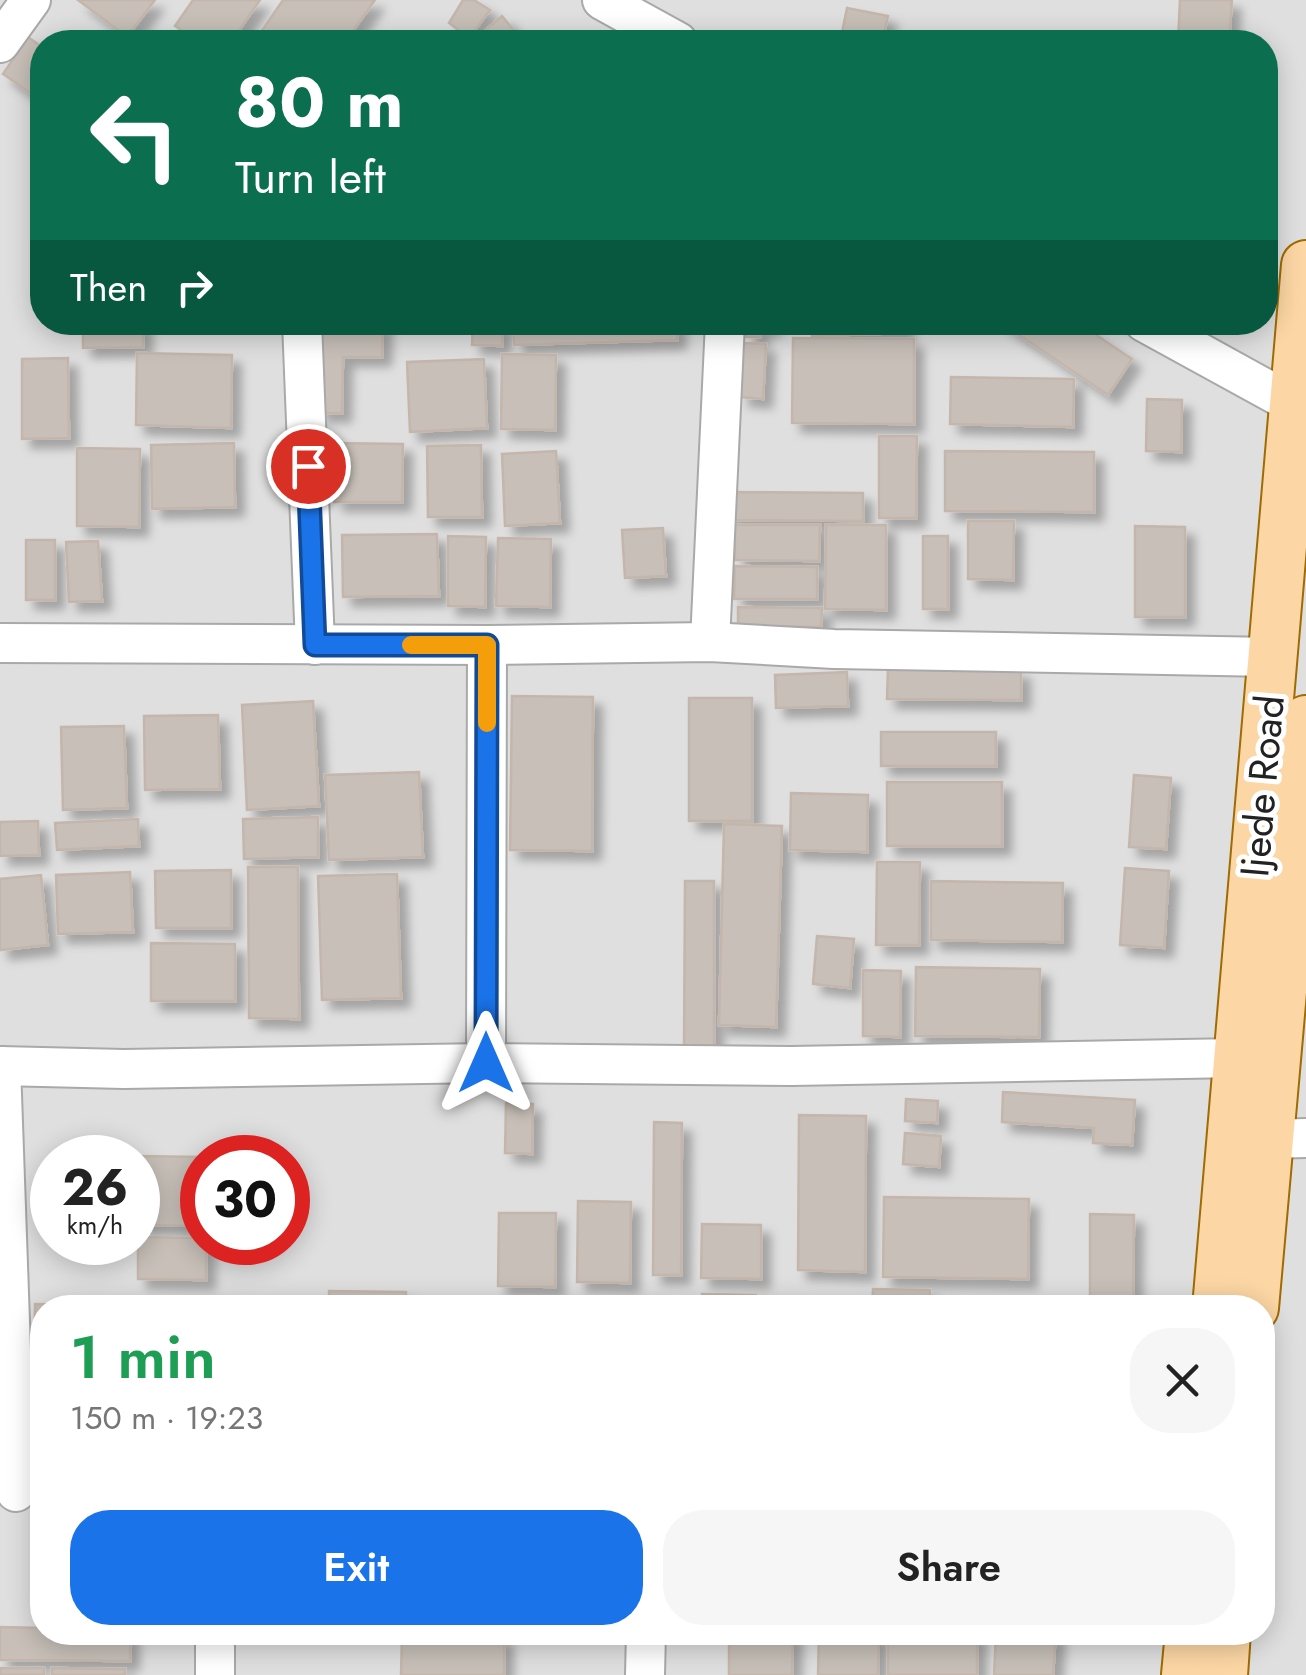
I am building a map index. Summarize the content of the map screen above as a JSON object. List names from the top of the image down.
{
  "streets": {
    "main road": ["Ijede Road"]
  },
  "page": {
    "turn": ["80 m", "Turn left"],
    "then": "Then",
    "speed": "26 km/h",
    "limit": "30",
    "heading": ["1 min", "150 m · 19:23"],
    "buttons": ["Exit", "Share"]
  }
}
